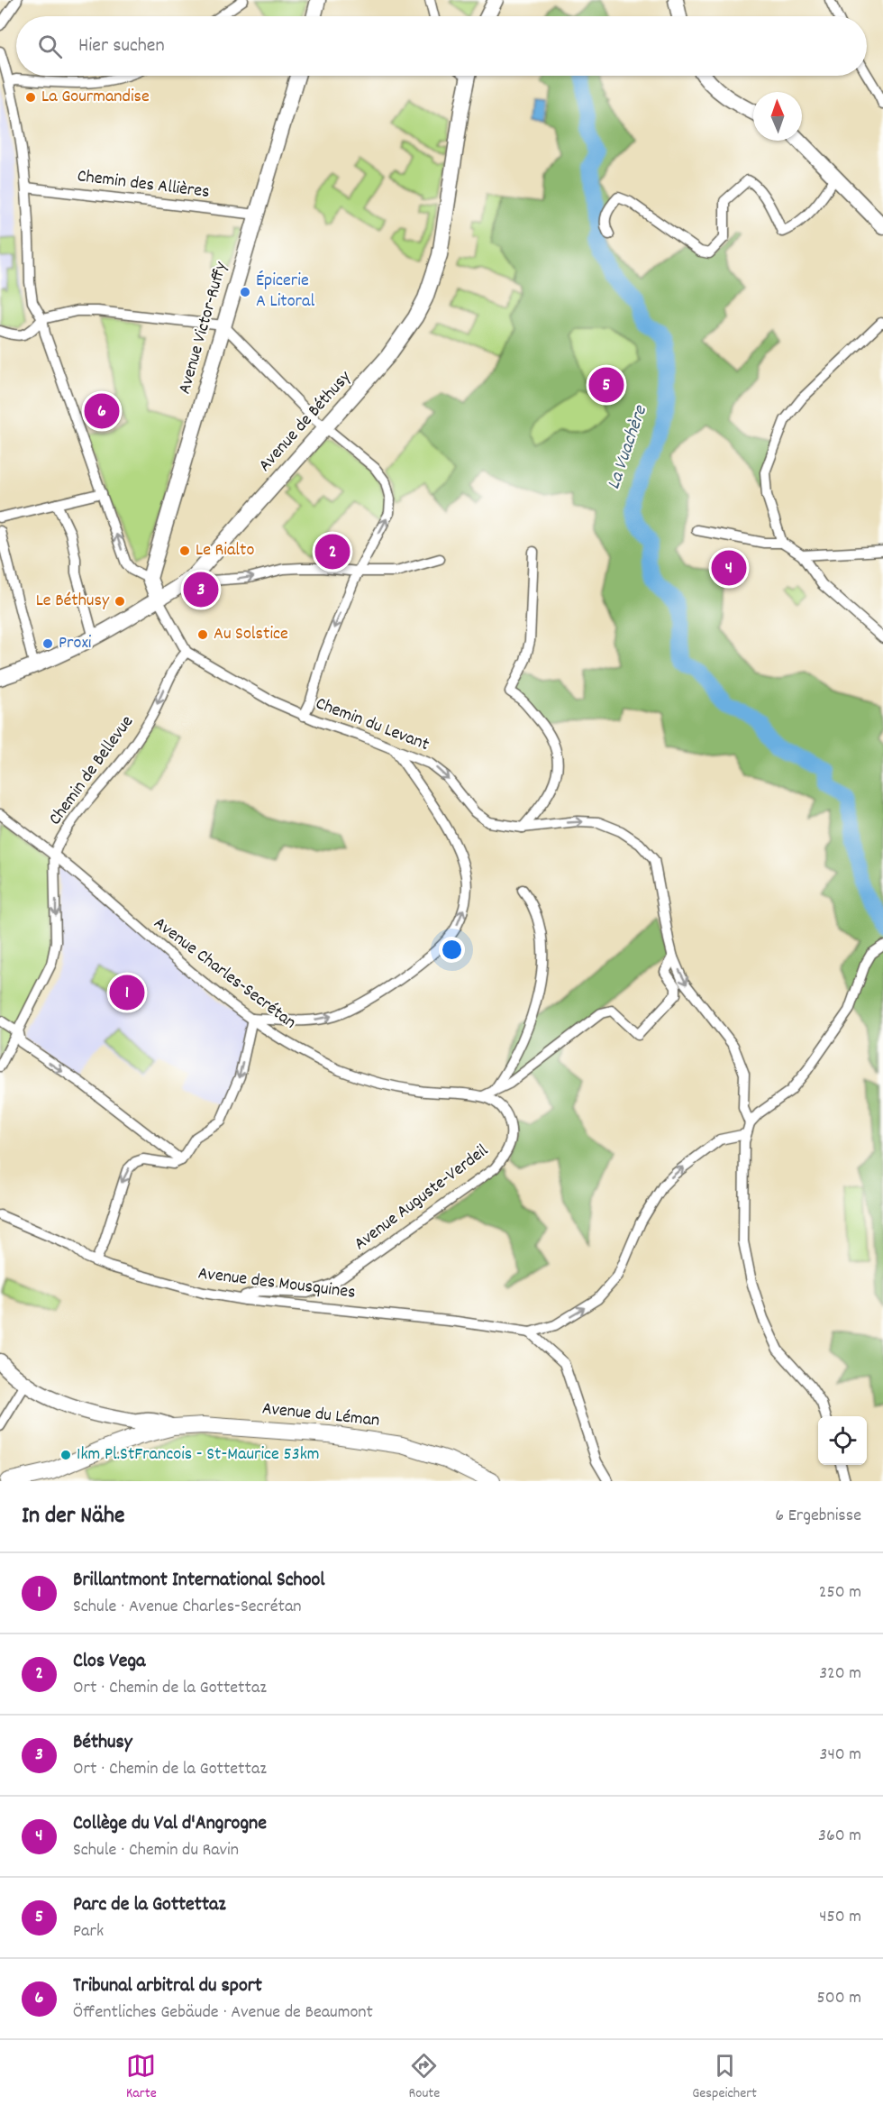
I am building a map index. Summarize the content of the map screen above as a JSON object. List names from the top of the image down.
{
  "streets": {
    "main road": ["Avenue du Léman"],
    "street": [
      "Chemin des Allières",
      "Avenue Victor-Ruffy",
      "Avenue de Béthusy",
      "Chemin du Levant",
      "Chemin de Bellevue",
      "Avenue Charles-Secrétan",
      "Avenue Auguste-Verdeil",
      "Avenue des Mousquines"
    ]
  },
  "crossings": [
    ["Chemin des Allières", "Avenue Victor-Ruffy"],
    ["Chemin du Levant", "Chemin de Bellevue"],
    ["Chemin de Bellevue", "Avenue Charles-Secrétan"],
    ["Avenue Charles-Secrétan", "Avenue Auguste-Verdeil"],
    ["Avenue Auguste-Verdeil", "Avenue des Mousquines"]
  ],
  "one_way": ["Chemin du Levant", "Chemin de Bellevue"],
  "water": ["La Vuachère"],
  "places": [
    "La Gourmandise",
    "Épicerie A Litoral",
    "Le Rialto",
    "Le Béthusy",
    "Au Solstice",
    "Proxi",
    "1km Pl.StFrancois - St-Maurice 53km"
  ],
  "north": "top",
  "page": {
    "search": "Hier suchen",
    "pins": [
      "5",
      "6",
      "2",
      "4",
      "3",
      "1"
    ],
    "heading": ["In der Nähe", "6 Ergebnisse"],
    "list": [
      {
        "mark": "1",
        "name": "Brillantmont International School",
        "note": "Schule · Avenue Charles-Secrétan",
        "value": "250 m"
      },
      {
        "mark": "2",
        "name": "Clos Vega",
        "note": "Ort · Chemin de la Gottettaz",
        "value": "320 m"
      },
      {
        "mark": "3",
        "name": "Béthusy",
        "note": "Ort · Chemin de la Gottettaz",
        "value": "340 m"
      },
      {
        "mark": "4",
        "name": "Collège du Val d'Angrogne",
        "note": "Schule · Chemin du Ravin",
        "value": "360 m"
      },
      {
        "mark": "5",
        "name": "Parc de la Gottettaz",
        "note": "Park",
        "value": "450 m"
      },
      {
        "mark": "6",
        "name": "Tribunal arbitral du sport",
        "note": "Öffentliches Gebäude · Avenue de Beaumont",
        "value": "500 m"
      }
    ],
    "nav": ["Karte", "Route", "Gespeichert"]
  }
}
